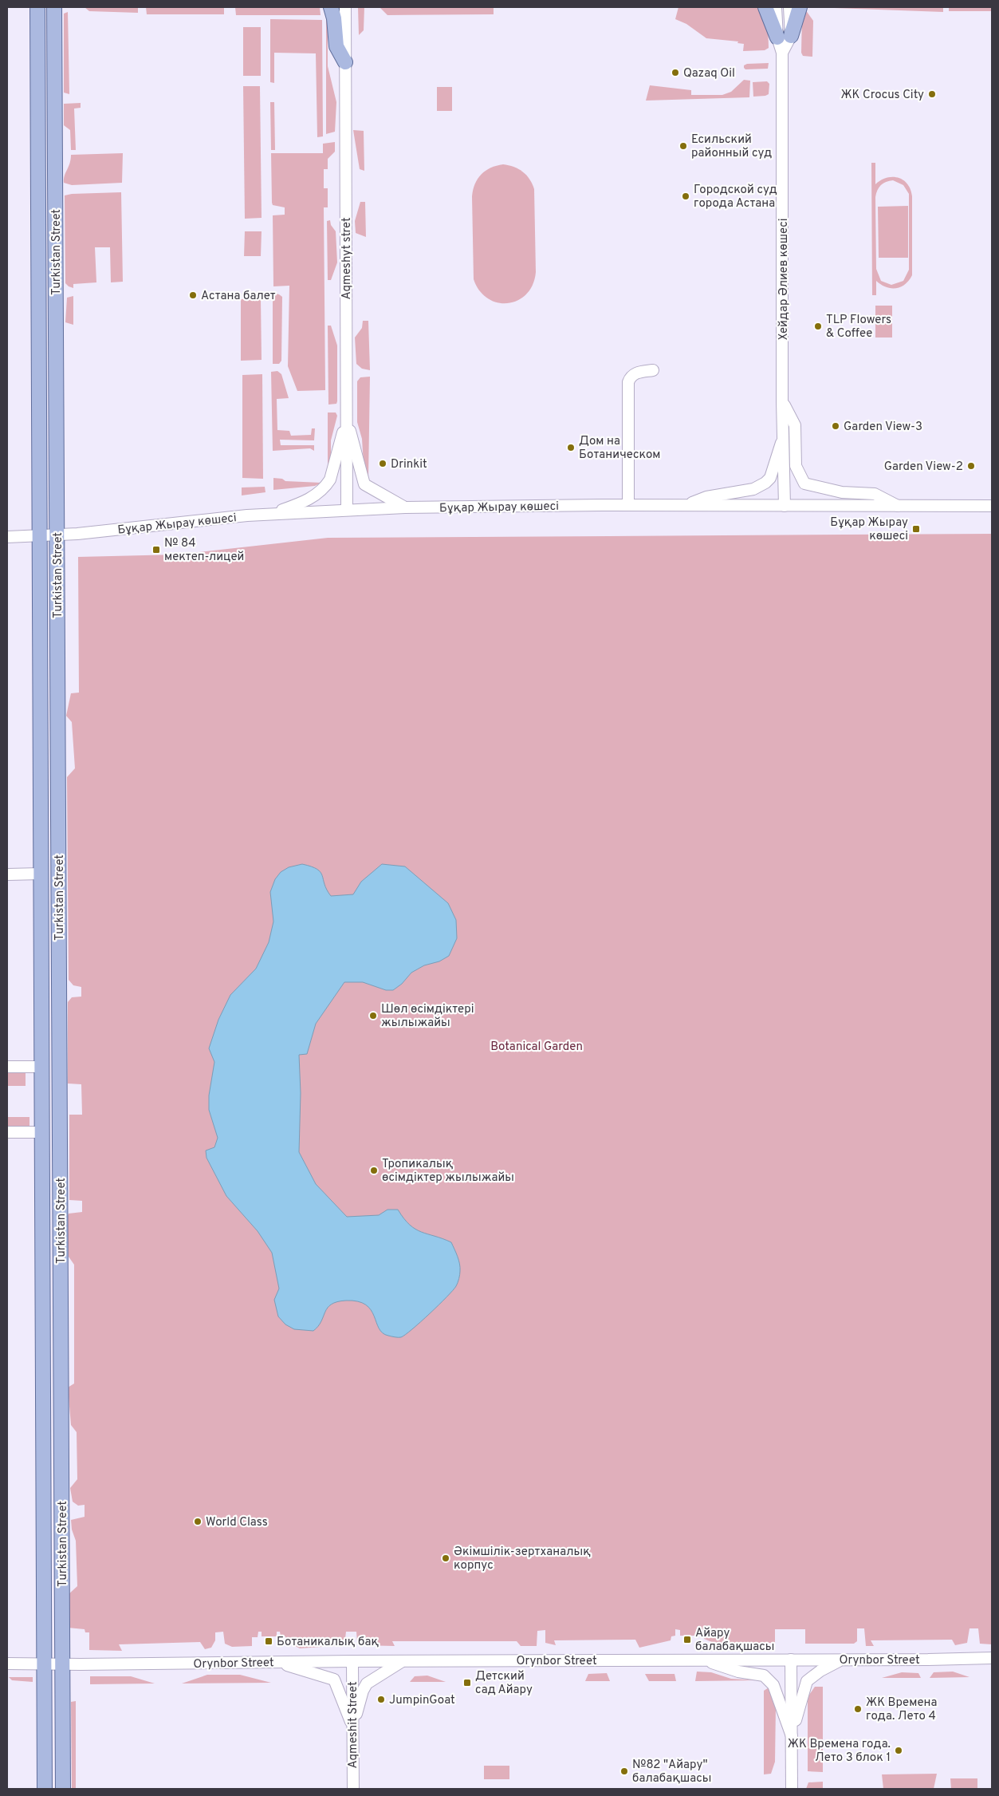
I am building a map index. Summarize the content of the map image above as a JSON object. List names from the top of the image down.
{
  "streets": {
    "main road": ["Turkistan Street"],
    "street": [
      "Aqmeshyt stret",
      "Хейдар Әлиев көшесі",
      "Бұқар Жырау көшесі",
      "Orynbor Street",
      "Aqmeshit Street"
    ]
  },
  "crossings": [
    ["Turkistan Street", "Бұқар Жырау көшесі"],
    ["Turkistan Street", "Orynbor Street"],
    ["Aqmeshyt stret", "Бұқар Жырау көшесі"],
    ["Хейдар Әлиев көшесі", "Бұқар Жырау көшесі"],
    ["Orynbor Street", "Aqmeshit Street"]
  ],
  "parks": ["Botanical Garden"],
  "places": {
    "other": [
      "Qazaq Oil",
      "ЖК Crocus City",
      "Есильский районный суд",
      "Городской суд города Астана",
      "Астана балет",
      "TLP Flowers & Coffee",
      "Garden View-3",
      "Дом на Ботаническом",
      "Drinkit",
      "Garden View-2",
      "Шөл өсімдіктері жылыжайы",
      "Тропикалық өсімдіктер жылыжайы",
      "World Class",
      "Әкімшілік-зертханалық корпус",
      "JumpinGoat",
      "ЖК Времена года. Лето 4",
      "ЖК Времена года. Лето 3 блок 1",
      "№82 \"Айару\" балабақшасы"
    ],
    "transit": [
      "Бұқар Жырау көшесі",
      "№ 84 мектеп-лицей",
      "Айару балабақшасы",
      "Ботаникалық бақ",
      "Детский сад Айару"
    ]
  }
}
